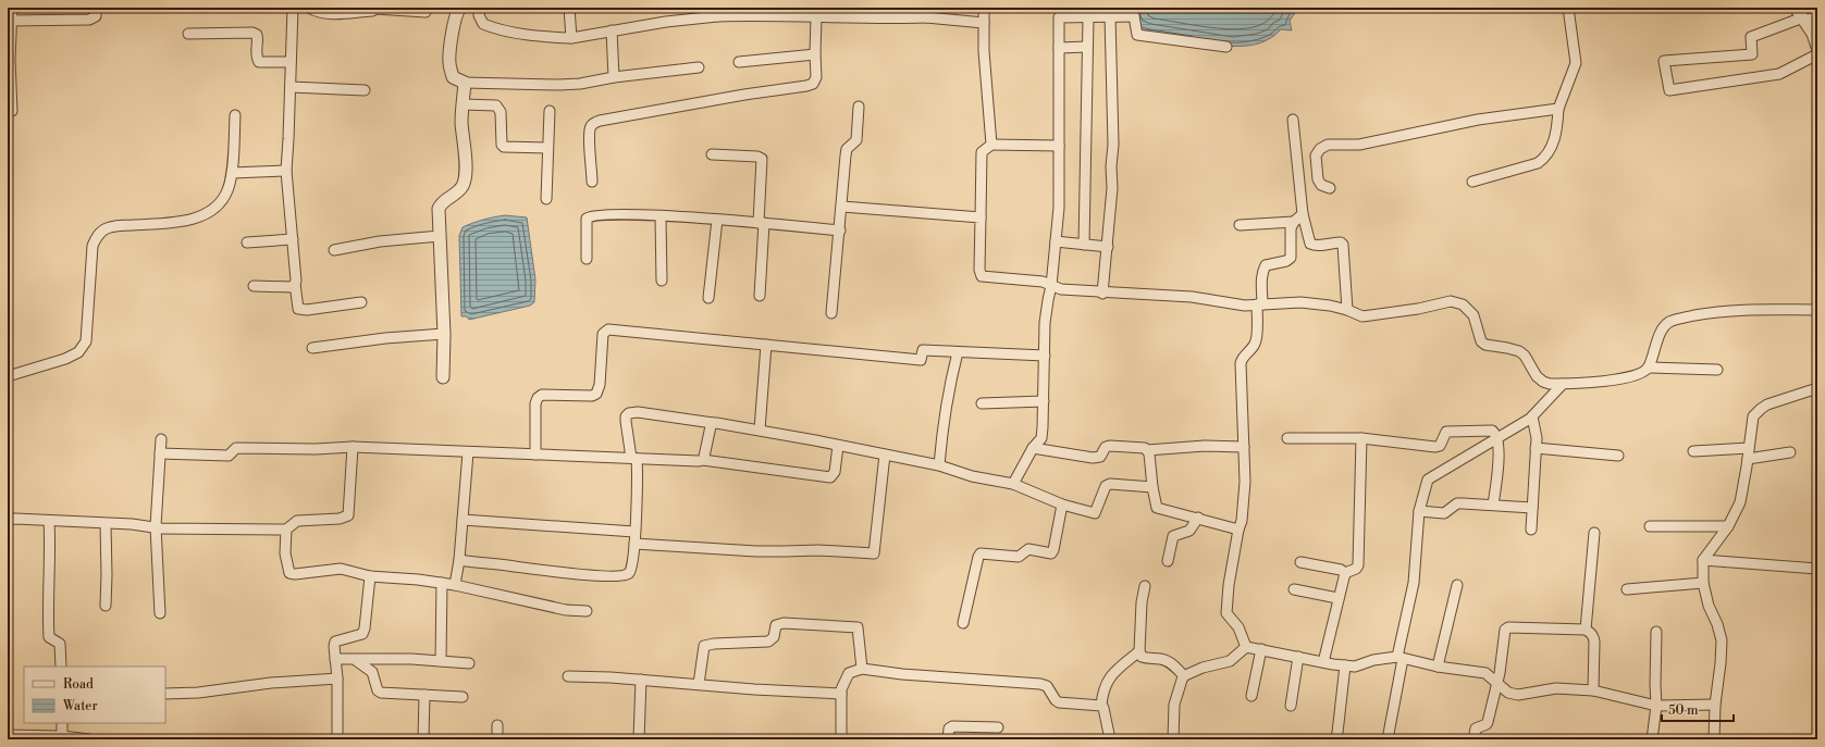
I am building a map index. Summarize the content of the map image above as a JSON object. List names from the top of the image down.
{
  "legend": ["Road", "Water"],
  "scale_bar": "50 m"
}
